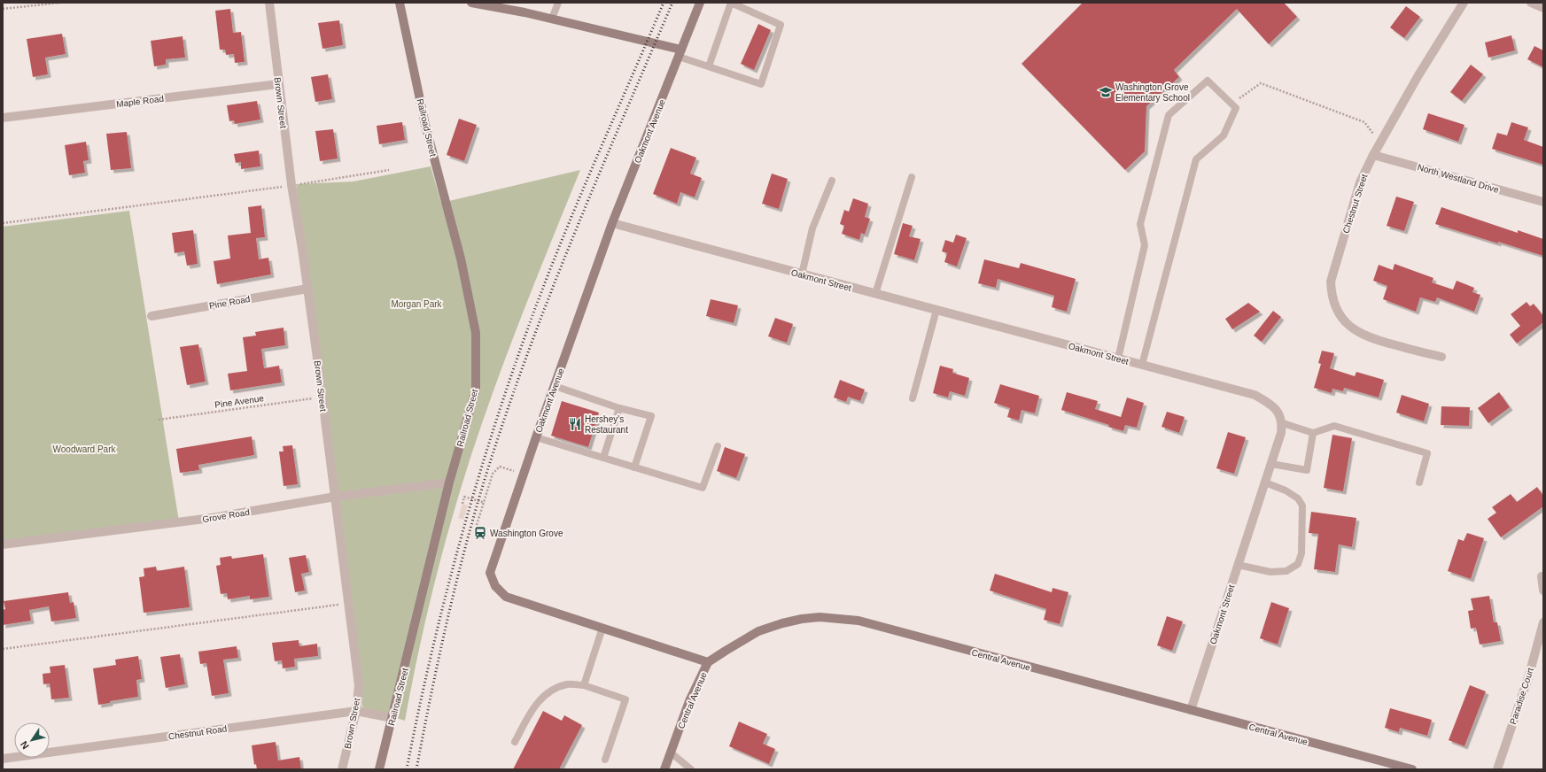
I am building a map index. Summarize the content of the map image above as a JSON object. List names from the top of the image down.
{
  "streets": {
    "street": [
      "Maple Road",
      "Brown Street",
      "Railroad Street",
      "Oakmont Avenue",
      "North Westland Drive",
      "Chestnut Street",
      "Oakmont Street",
      "Pine Road",
      "Grove Road",
      "Central Avenue",
      "Paradise Court",
      "Chestnut Road"
    ],
    "path": ["Pine Avenue"]
  },
  "crossings": [
    ["Maple Road", "Brown Street"],
    ["Brown Street", "Pine Road"],
    ["Brown Street", "Pine Avenue"],
    ["Brown Street", "Grove Road"],
    ["Brown Street", "Chestnut Road"],
    ["Railroad Street", "Grove Road"],
    ["Railroad Street", "Chestnut Road"],
    ["Oakmont Avenue", "Oakmont Street"],
    ["Oakmont Avenue", "Central Avenue"],
    ["North Westland Drive", "Chestnut Street"],
    ["Oakmont Street", "Central Avenue"]
  ],
  "parks": ["Morgan Park", "Woodward Park"],
  "places": {
    "school or university": ["Washington Grove Elementary School"],
    "restaurant": ["Hershey's Restaurant"],
    "station": ["Washington Grove"]
  },
  "north": "bottom left"
}
